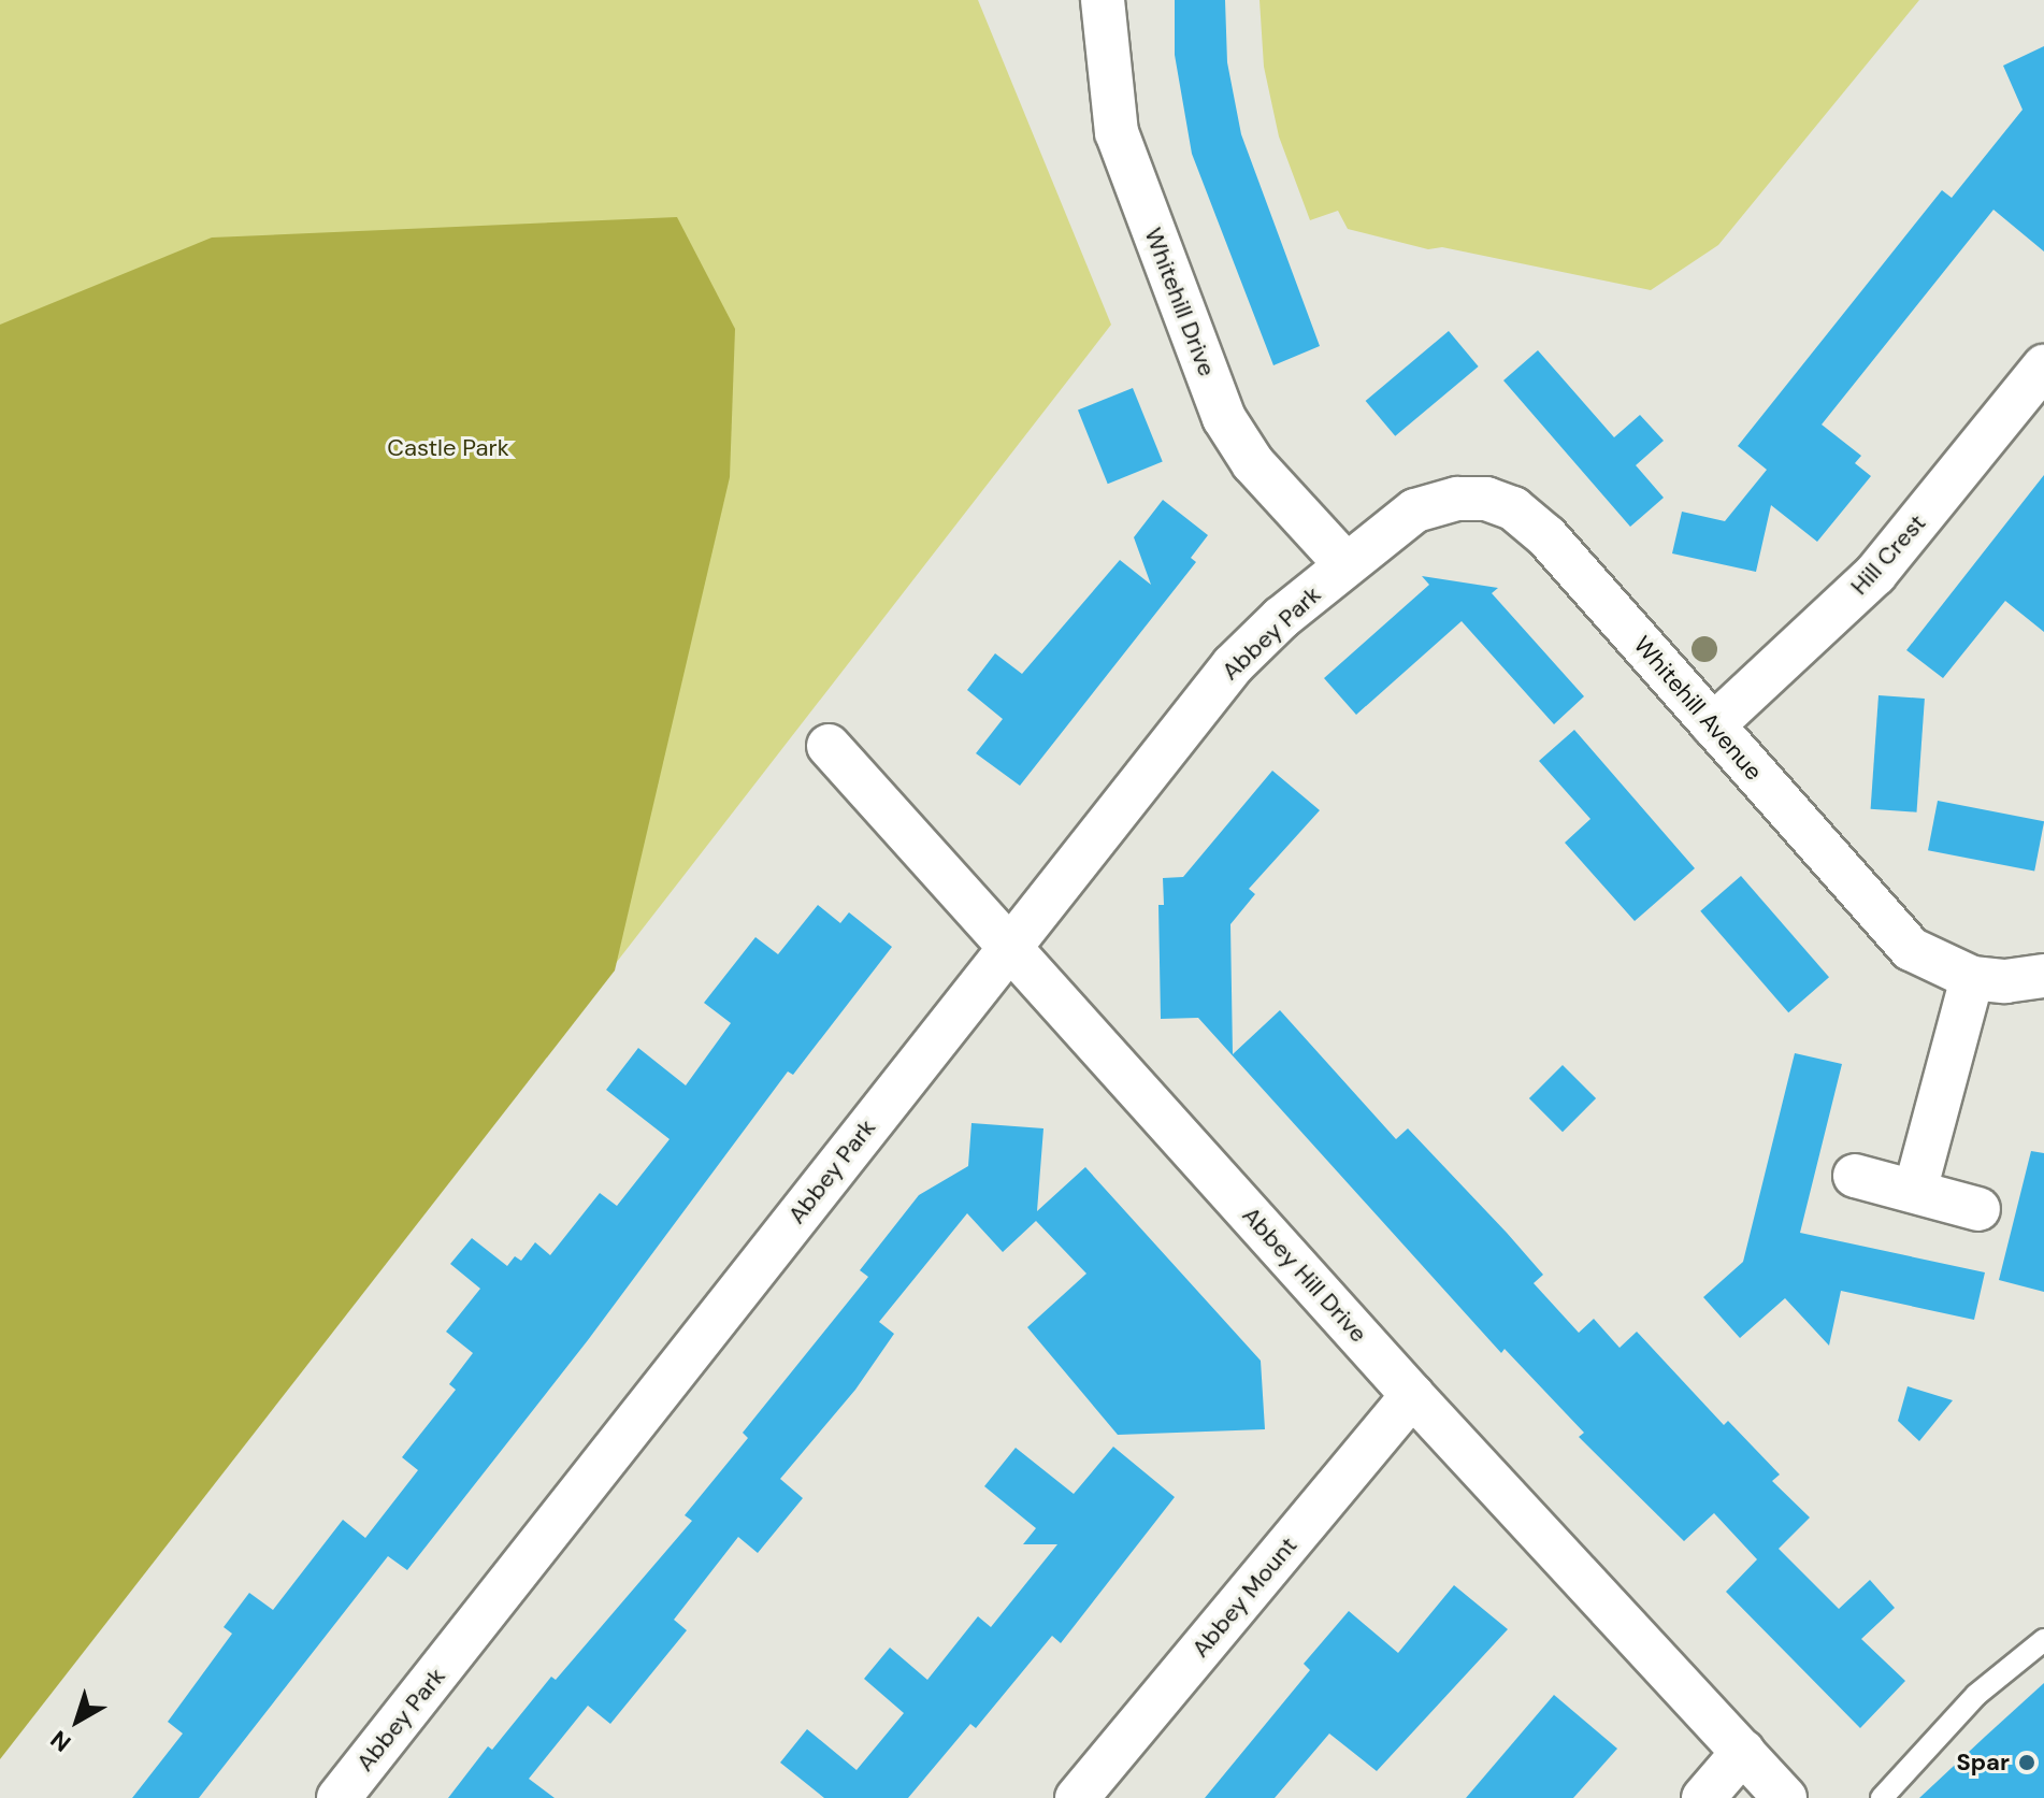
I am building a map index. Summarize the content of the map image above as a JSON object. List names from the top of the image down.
{
  "streets": {
    "street": [
      "Whitehill Drive",
      "Hill Crest",
      "Abbey Park",
      "Whitehill Avenue",
      "Abbey Hill Drive",
      "Abbey Mount"
    ]
  },
  "crossings": [
    ["Whitehill Drive", "Abbey Park"],
    ["Whitehill Drive", "Whitehill Avenue"],
    ["Hill Crest", "Whitehill Avenue"],
    ["Abbey Park", "Whitehill Avenue"],
    ["Abbey Park", "Abbey Hill Drive"],
    ["Abbey Hill Drive", "Abbey Mount"]
  ],
  "parks": ["Castle Park"],
  "places": ["Spar"],
  "north": "bottom left"
}
